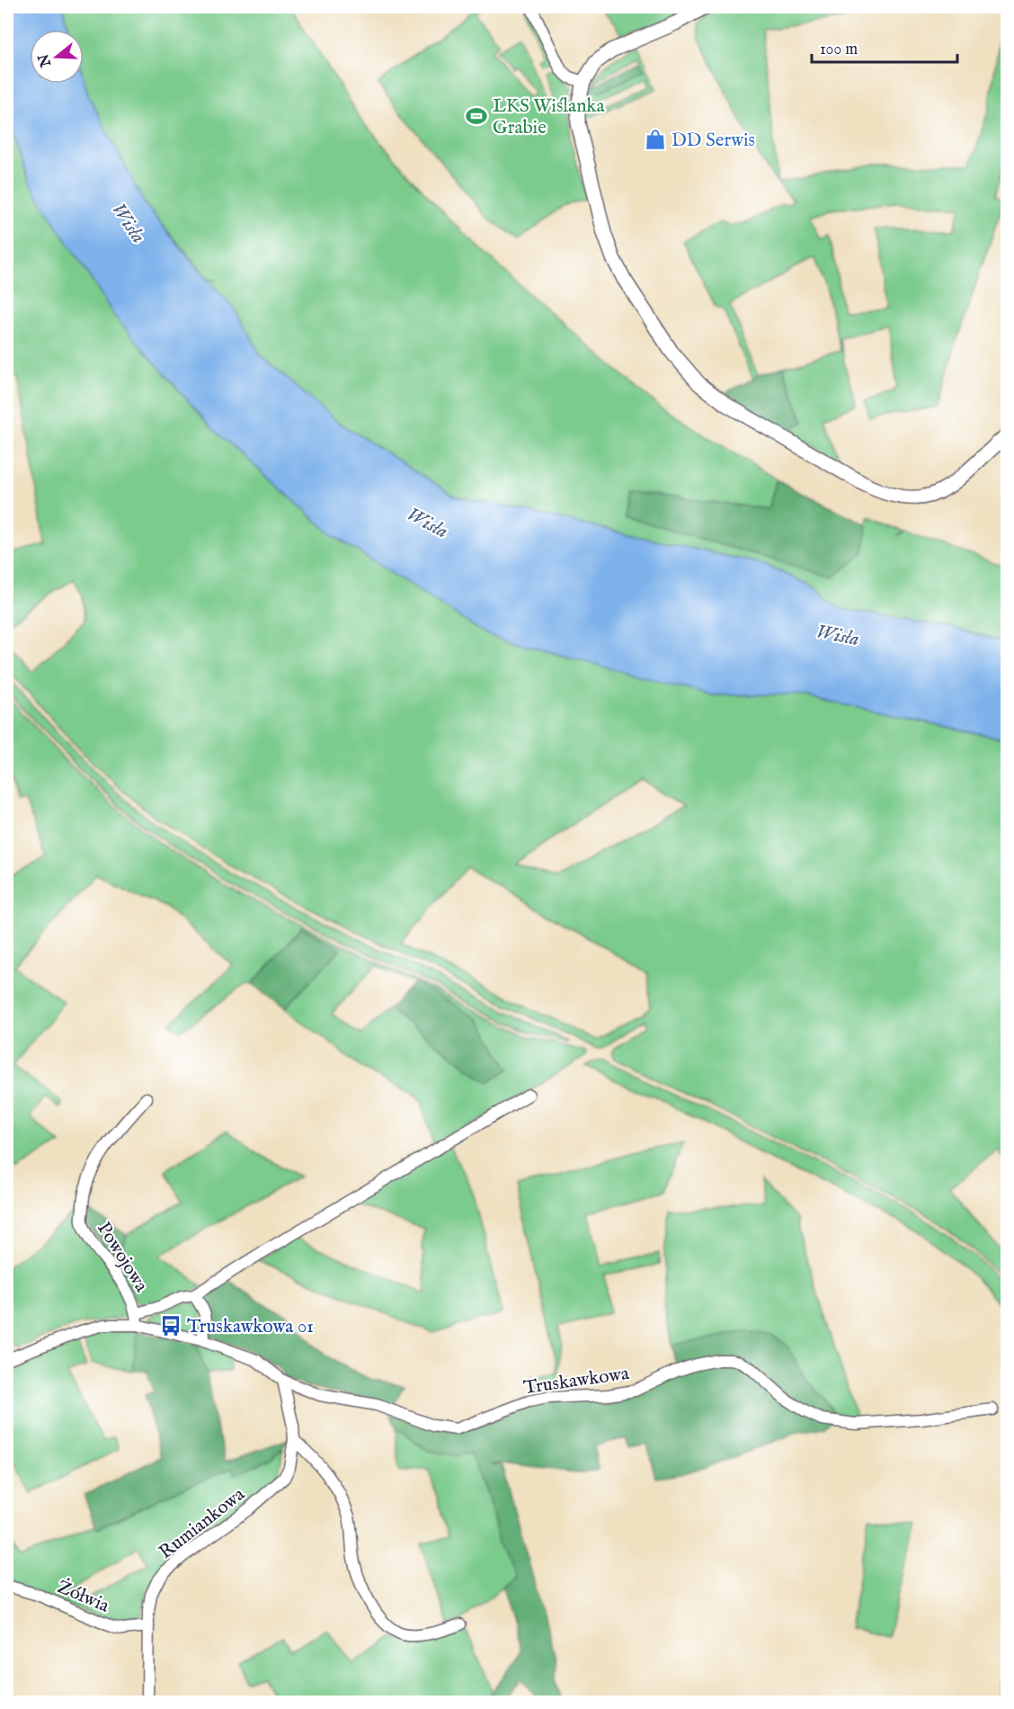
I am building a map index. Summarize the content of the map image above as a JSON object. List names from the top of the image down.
{
  "streets": {
    "street": [
      "Powojowa",
      "Truskawkowa",
      "Rumiankowa",
      "Żółwia"
    ]
  },
  "crossings": [
    ["Powojowa", "Truskawkowa"],
    ["Truskawkowa", "Rumiankowa"],
    ["Rumiankowa", "Żółwia"]
  ],
  "water": ["Wisła"],
  "places": {
    "sports": ["LKS Wiślanka Grabie"],
    "shop": ["DD Serwis"],
    "bus stop": ["Truskawkowa 01"]
  },
  "scale_bar": "100 m",
  "north": "left"
}
